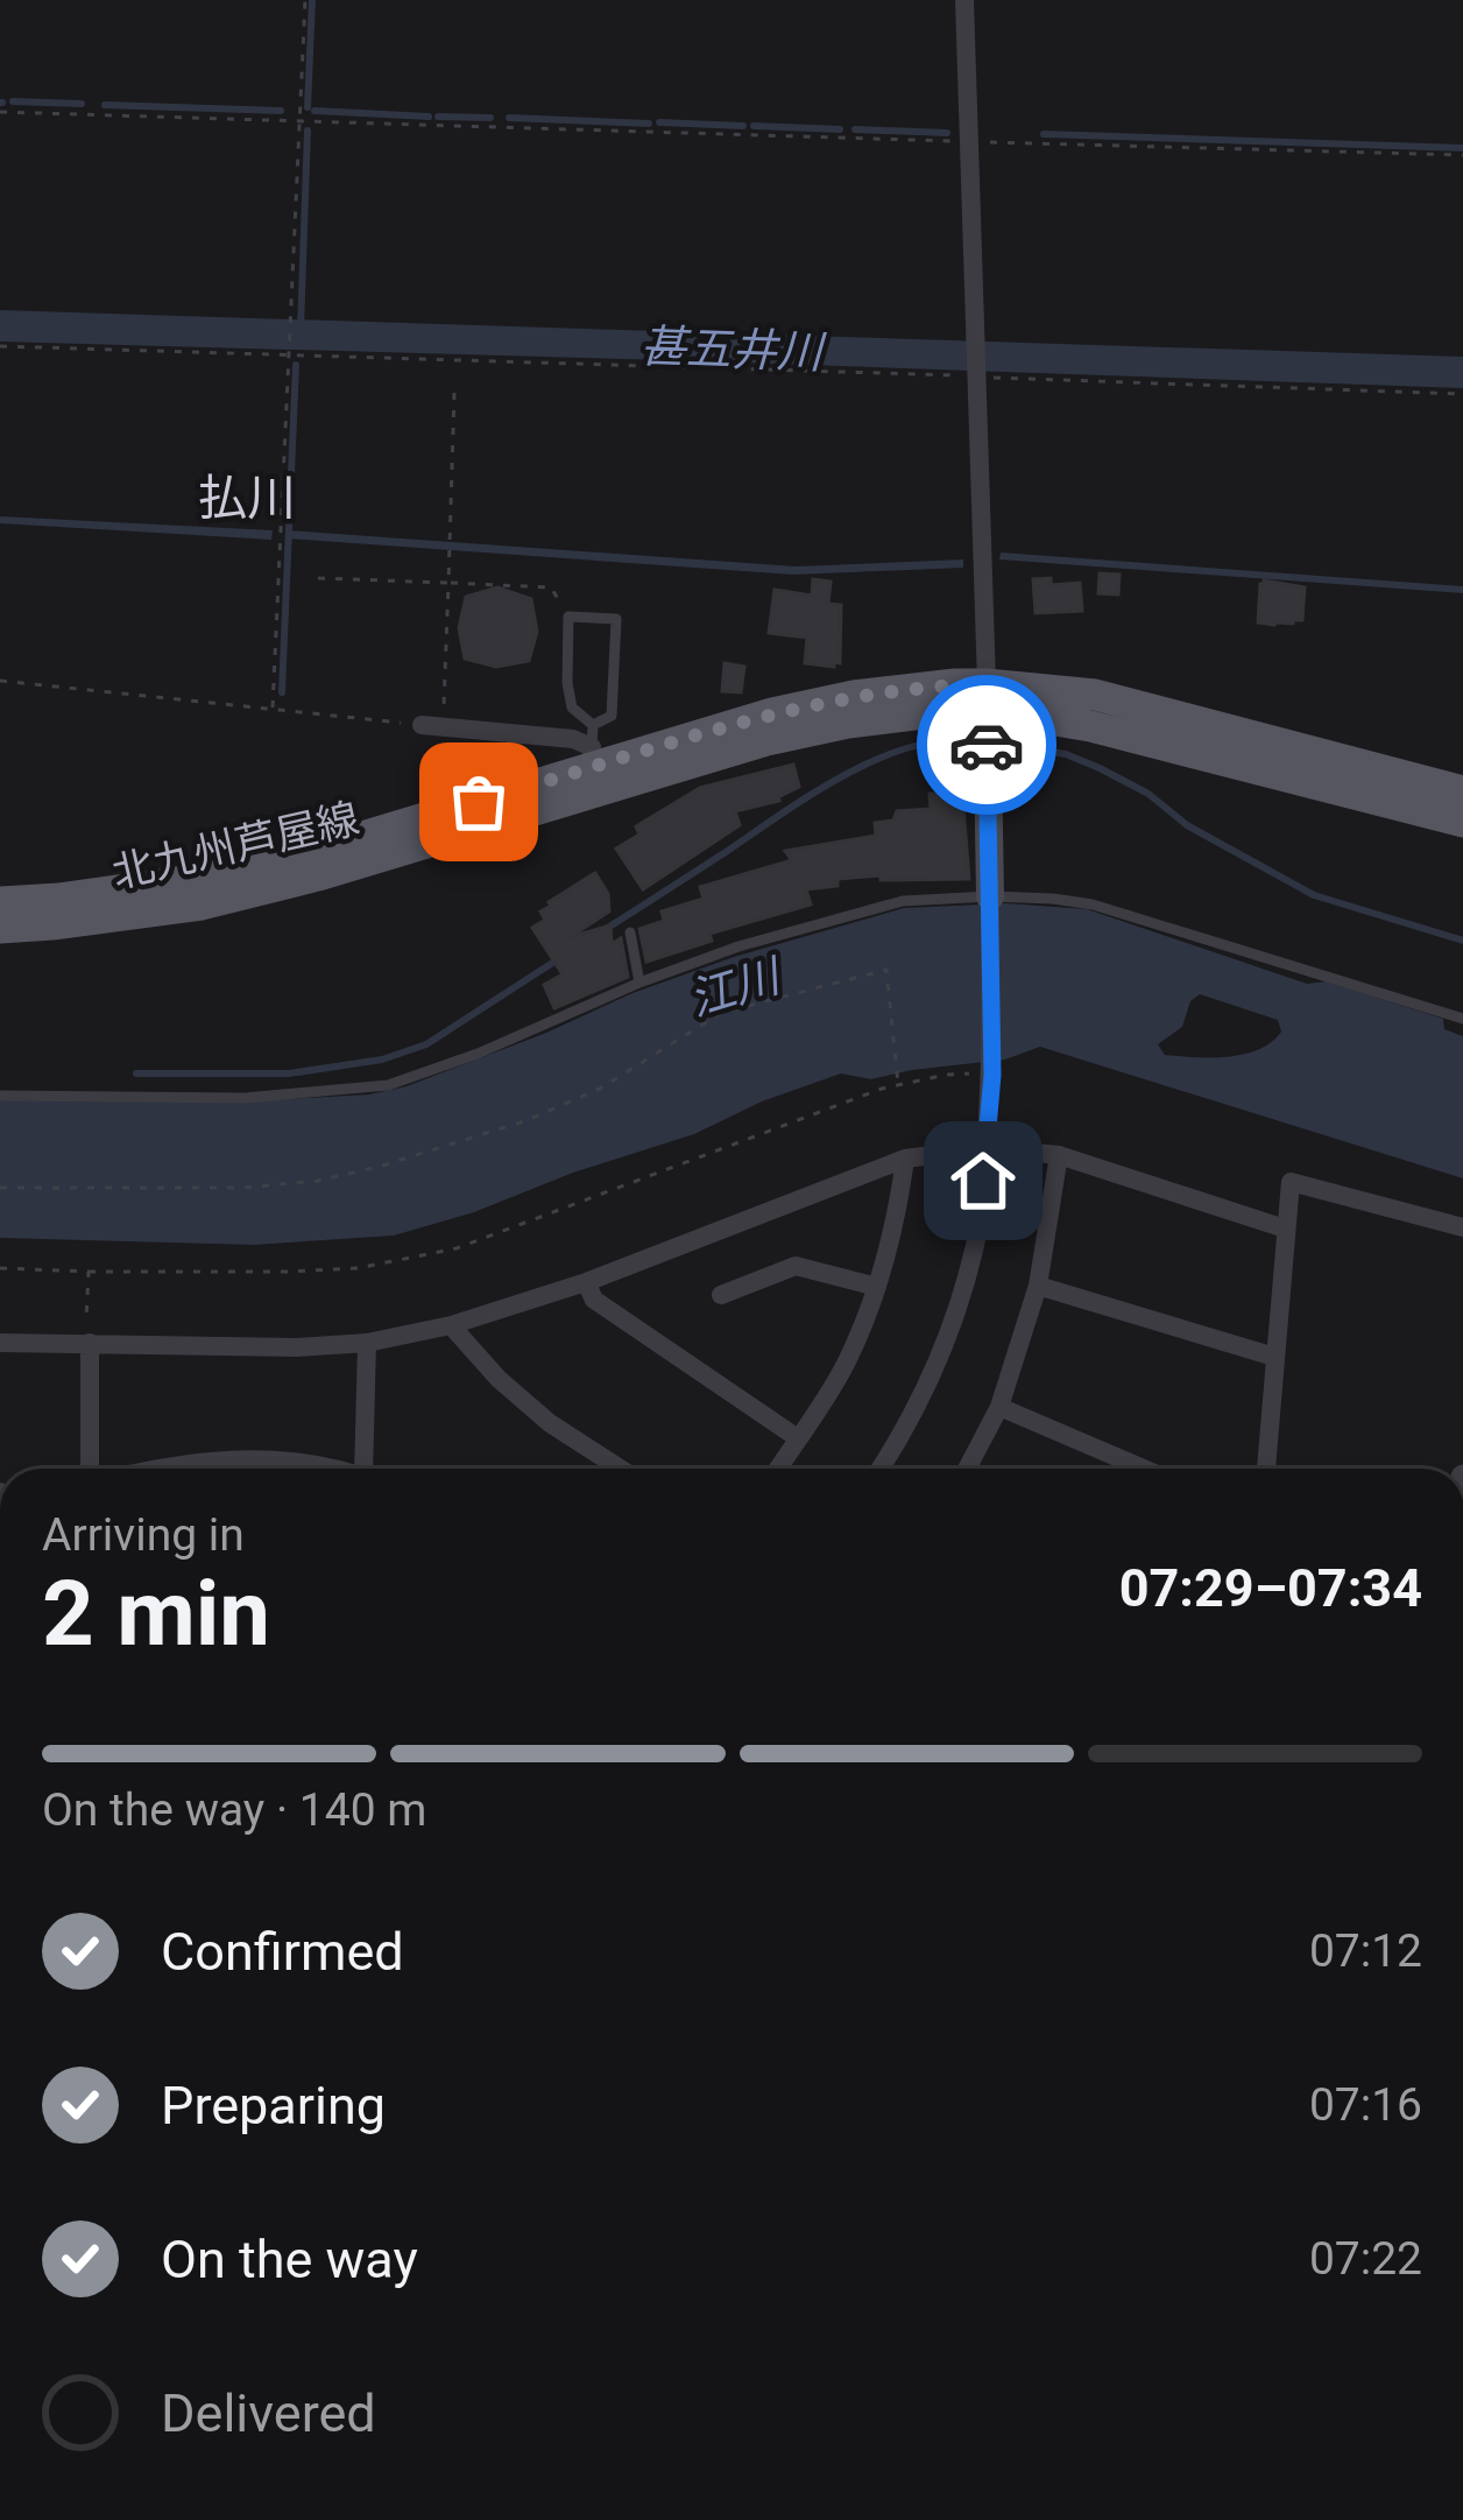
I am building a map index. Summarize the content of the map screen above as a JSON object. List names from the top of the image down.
{
  "streets": {
    "main road": ["北九州芦屋線"]
  },
  "districts": ["払川"],
  "water": ["甚五井川", "江川"],
  "page": {
    "heading": ["2 min", "Arriving in", "07:29–07:34"],
    "bar": "On the way · 140 m",
    "list": [
      ["Confirmed", "07:12"],
      ["Preparing", "07:16"],
      ["On the way", "07:22"],
      "Delivered"
    ]
  }
}
